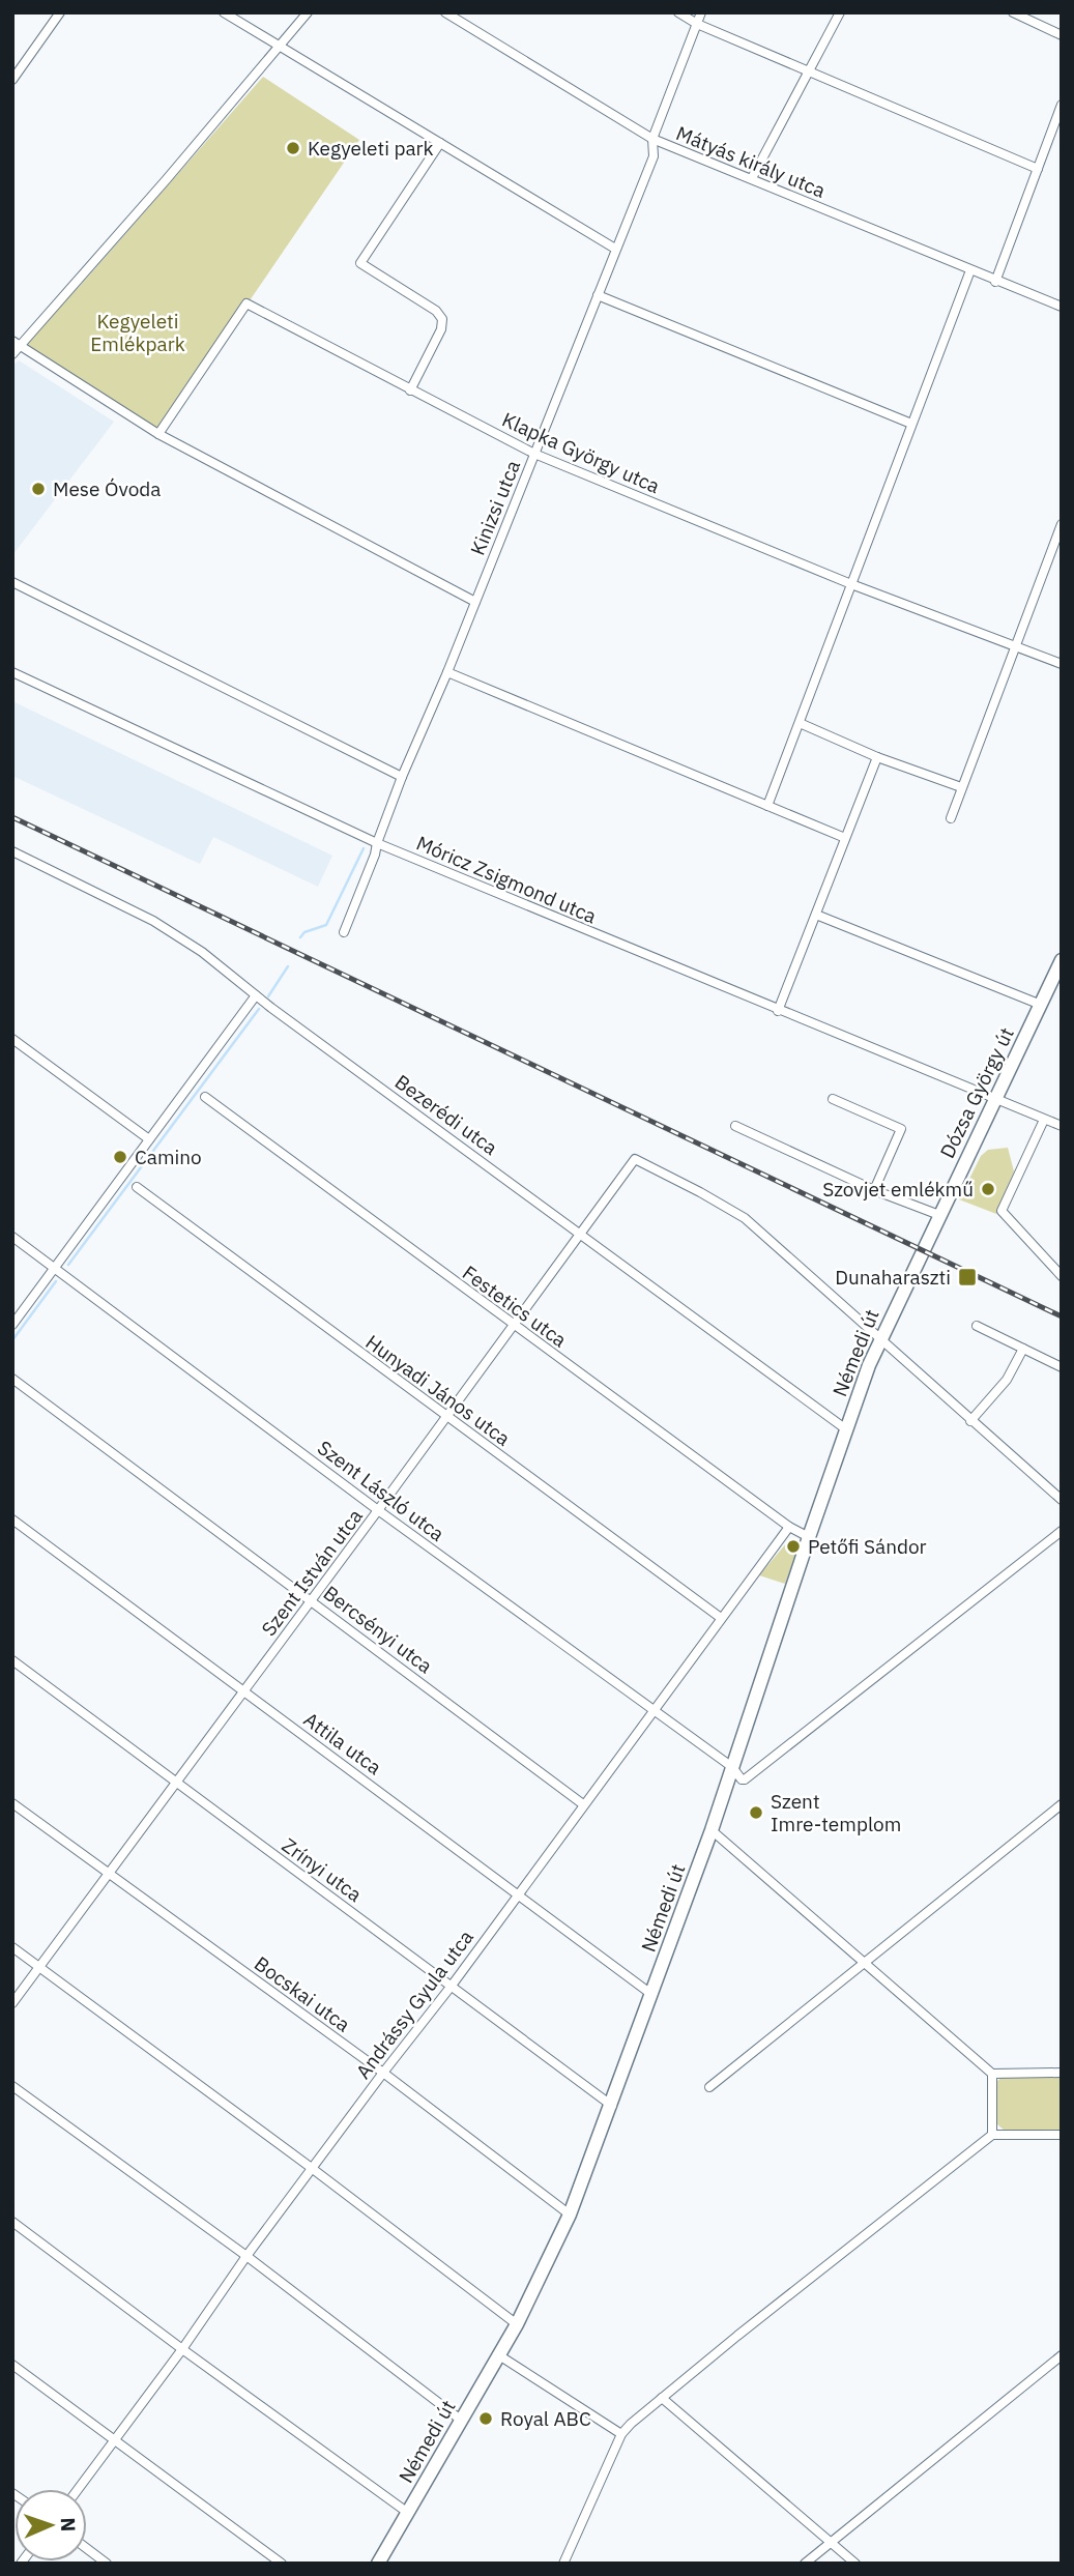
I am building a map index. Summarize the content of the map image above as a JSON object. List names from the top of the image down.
{
  "streets": {
    "main road": ["Dózsa György út", "Némedi út"],
    "street": [
      "Mátyás király utca",
      "Klapka György utca",
      "Kinizsi utca",
      "Móricz Zsigmond utca",
      "Bezerédi utca",
      "Festetics utca",
      "Hunyadi János utca",
      "Szent László utca",
      "Szent István utca",
      "Bercsényi utca",
      "Attila utca",
      "Zrínyi utca",
      "Bocskai utca",
      "Andrássy Gyula utca"
    ]
  },
  "crossings": [
    ["Mátyás király utca", "Kinizsi utca"],
    ["Klapka György utca", "Kinizsi utca"],
    ["Kinizsi utca", "Móricz Zsigmond utca"],
    ["Móricz Zsigmond utca", "Dózsa György út"],
    ["Dózsa György út", "Némedi út"],
    ["Bezerédi utca", "Némedi út"],
    ["Bezerédi utca", "Szent István utca"],
    ["Festetics utca", "Némedi út"],
    ["Festetics utca", "Szent István utca"],
    ["Festetics utca", "Andrássy Gyula utca"],
    ["Némedi út", "Szent László utca"],
    ["Némedi út", "Szent István utca"],
    ["Némedi út", "Attila utca"],
    ["Némedi út", "Zrínyi utca"],
    ["Némedi út", "Bocskai utca"],
    ["Hunyadi János utca", "Szent István utca"],
    ["Hunyadi János utca", "Andrássy Gyula utca"],
    ["Szent László utca", "Szent István utca"],
    ["Szent László utca", "Andrássy Gyula utca"],
    ["Szent István utca", "Bercsényi utca"],
    ["Szent István utca", "Attila utca"],
    ["Szent István utca", "Zrínyi utca"],
    ["Szent István utca", "Bocskai utca"],
    ["Bercsényi utca", "Andrássy Gyula utca"],
    ["Attila utca", "Andrássy Gyula utca"],
    ["Zrínyi utca", "Andrássy Gyula utca"],
    ["Bocskai utca", "Andrássy Gyula utca"]
  ],
  "parks": ["Kegyeleti Emlékpark"],
  "places": {
    "other": [
      "Kegyeleti park",
      "Mese Óvoda",
      "Camino",
      "Szovjet emlékmű",
      "Petőfi Sándor",
      "Szent Imre-templom",
      "Royal ABC"
    ],
    "transit": ["Dunaharaszti"]
  },
  "north": "right"
}
